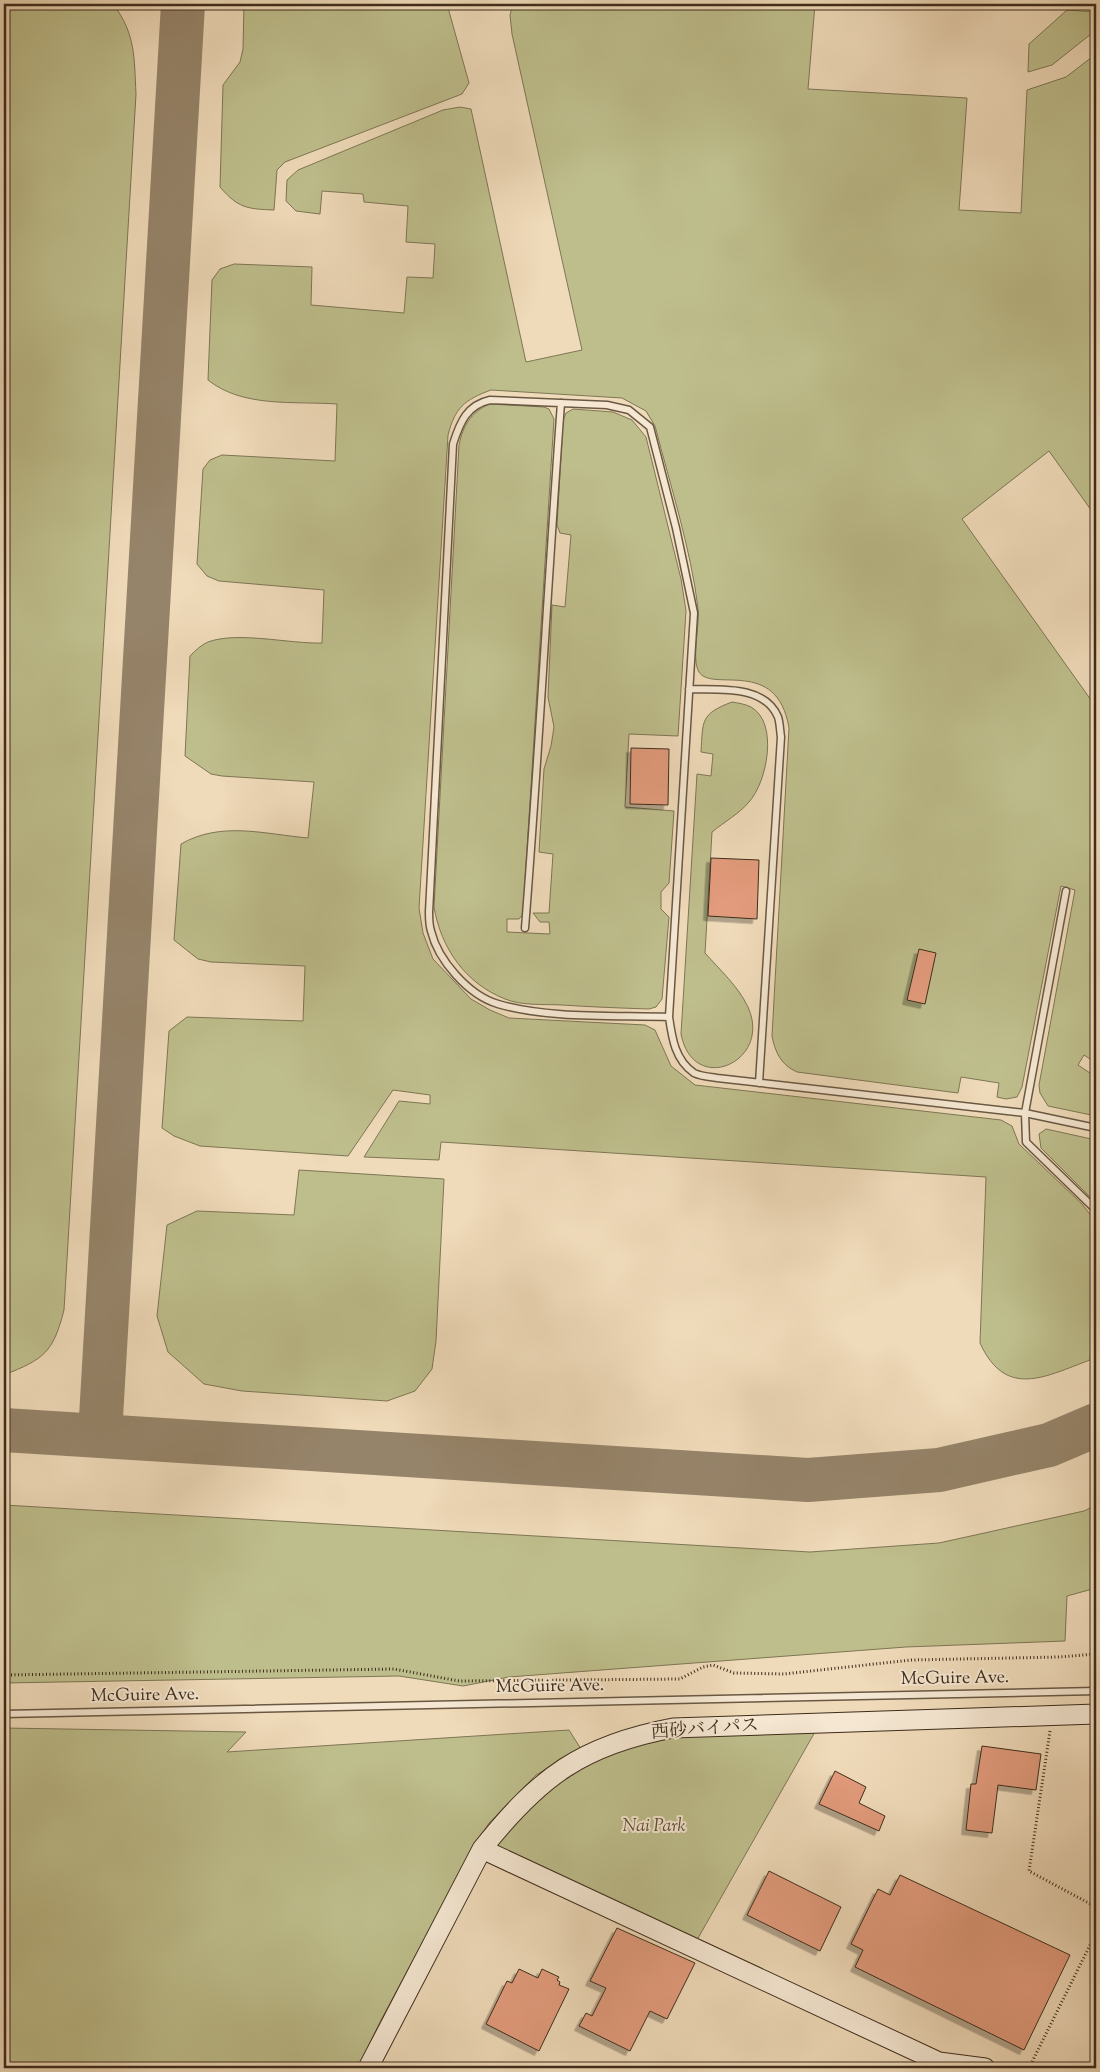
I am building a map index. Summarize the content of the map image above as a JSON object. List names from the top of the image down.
{
  "streets": {
    "street": ["西砂バイパス"],
    "lane": ["McGuire Ave."]
  },
  "parks": ["Nai Park"]
}
